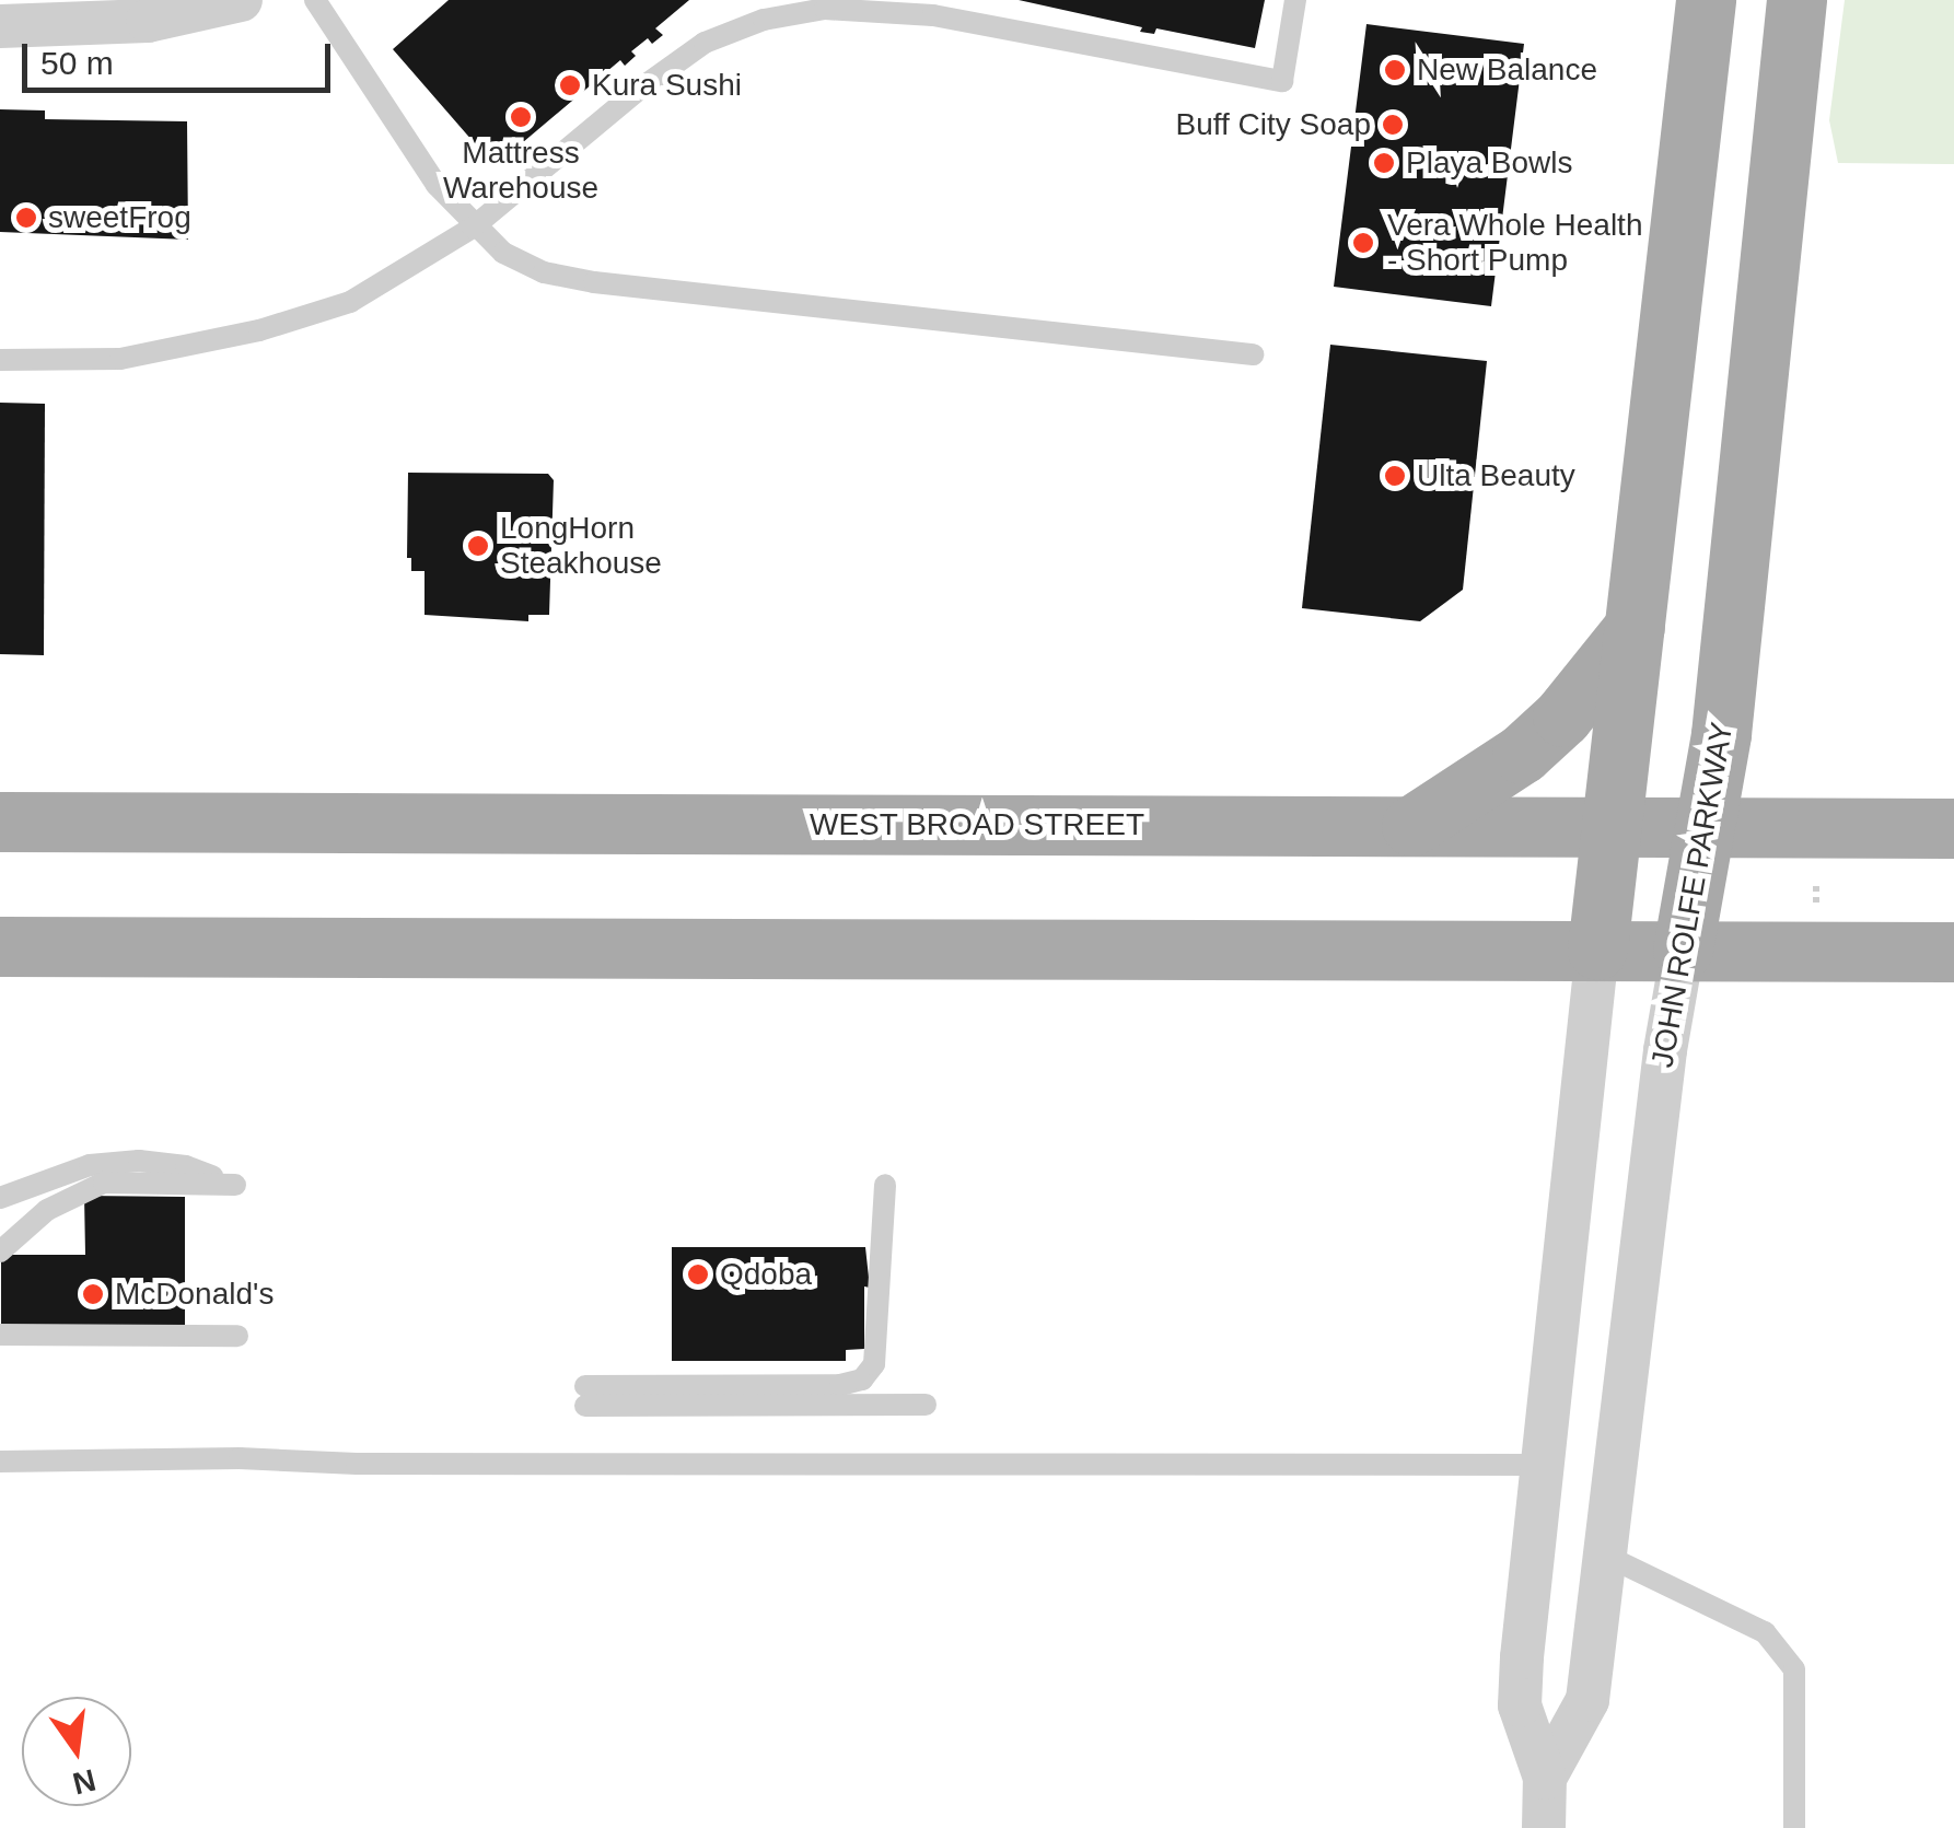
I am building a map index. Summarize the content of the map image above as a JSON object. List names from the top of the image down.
{
  "streets": {
    "main road": ["WEST BROAD STREET", "JOHN ROLFE PARKWAY"]
  },
  "crossings": [
    ["WEST BROAD STREET", "JOHN ROLFE PARKWAY"]
  ],
  "places": [
    "New Balance",
    "Kura Sushi",
    "Mattress Warehouse",
    "Buff City Soap",
    "Playa Bowls",
    "sweetFrog",
    "Vera Whole Health - Short Pump",
    "Ulta Beauty",
    "LongHorn Steakhouse",
    "Qdoba",
    "McDonald's"
  ],
  "scale_bar": "50 m",
  "north": "bottom"
}
